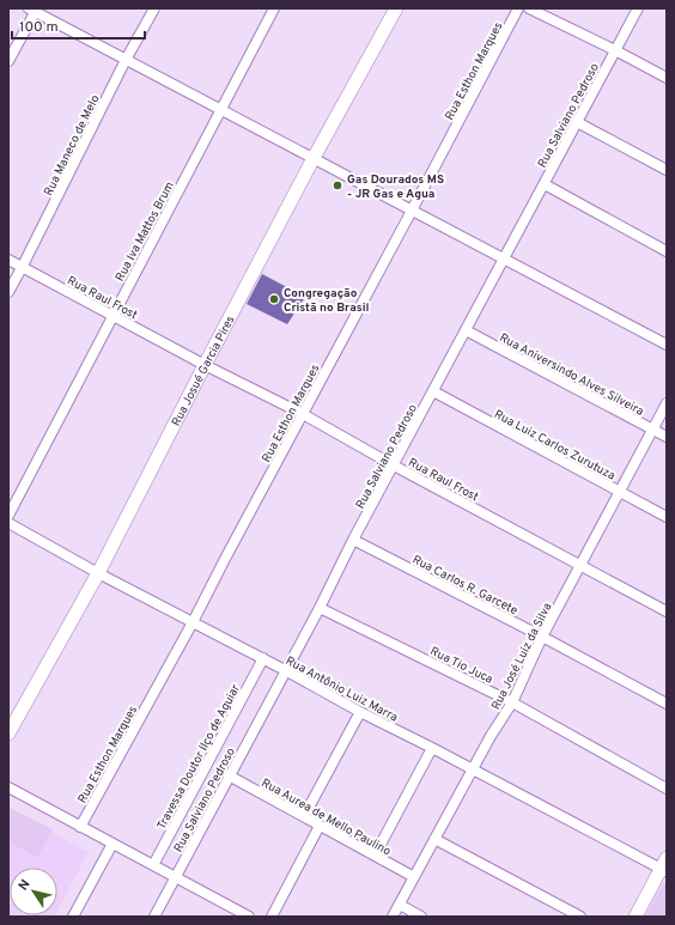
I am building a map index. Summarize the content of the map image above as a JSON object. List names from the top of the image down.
{
  "streets": {
    "street": [
      "Rua Esthon Marques",
      "Rua Salviano Pedroso",
      "Rua Maneco de Melo",
      "Rua Iva Mattos Brum",
      "Rua Raul Frost",
      "Rua Josué Garcia Pires",
      "Rua Aniversindo Alves Silveira",
      "Rua Luiz Carlos Zurutuza",
      "Rua Carlos R. Garcete",
      "Rua José Luiz da Silva",
      "Rua Tio Juca",
      "Rua Antônio Luiz Marra",
      "Travessa Doutor Ilço de Aguiar",
      "Rua Aurea de Mello Paulino"
    ]
  },
  "crossings": [
    ["Rua Esthon Marques", "Rua Raul Frost"],
    ["Rua Esthon Marques", "Rua Antônio Luiz Marra"],
    ["Rua Salviano Pedroso", "Rua Raul Frost"],
    ["Rua Salviano Pedroso", "Rua Aniversindo Alves Silveira"],
    ["Rua Salviano Pedroso", "Rua Luiz Carlos Zurutuza"],
    ["Rua Salviano Pedroso", "Rua Carlos R. Garcete"],
    ["Rua Salviano Pedroso", "Rua Tio Juca"],
    ["Rua Salviano Pedroso", "Rua Antônio Luiz Marra"],
    ["Rua Salviano Pedroso", "Rua Aurea de Mello Paulino"],
    ["Rua Maneco de Melo", "Rua Raul Frost"],
    ["Rua Iva Mattos Brum", "Rua Raul Frost"],
    ["Rua Raul Frost", "Rua Josué Garcia Pires"],
    ["Rua Raul Frost", "Rua José Luiz da Silva"],
    ["Rua Josué Garcia Pires", "Rua Antônio Luiz Marra"],
    ["Rua Aniversindo Alves Silveira", "Rua José Luiz da Silva"],
    ["Rua Luiz Carlos Zurutuza", "Rua José Luiz da Silva"],
    ["Rua Carlos R. Garcete", "Rua José Luiz da Silva"],
    ["Rua José Luiz da Silva", "Rua Tio Juca"],
    ["Rua José Luiz da Silva", "Rua Antônio Luiz Marra"],
    ["Rua José Luiz da Silva", "Rua Aurea de Mello Paulino"],
    ["Rua Antônio Luiz Marra", "Travessa Doutor Ilço de Aguiar"]
  ],
  "places": ["Gas Dourados MS - JR Gas e Agua", "Congregação Cristã no Brasil"],
  "scale_bar": "100 m",
  "north": "top left"
}
